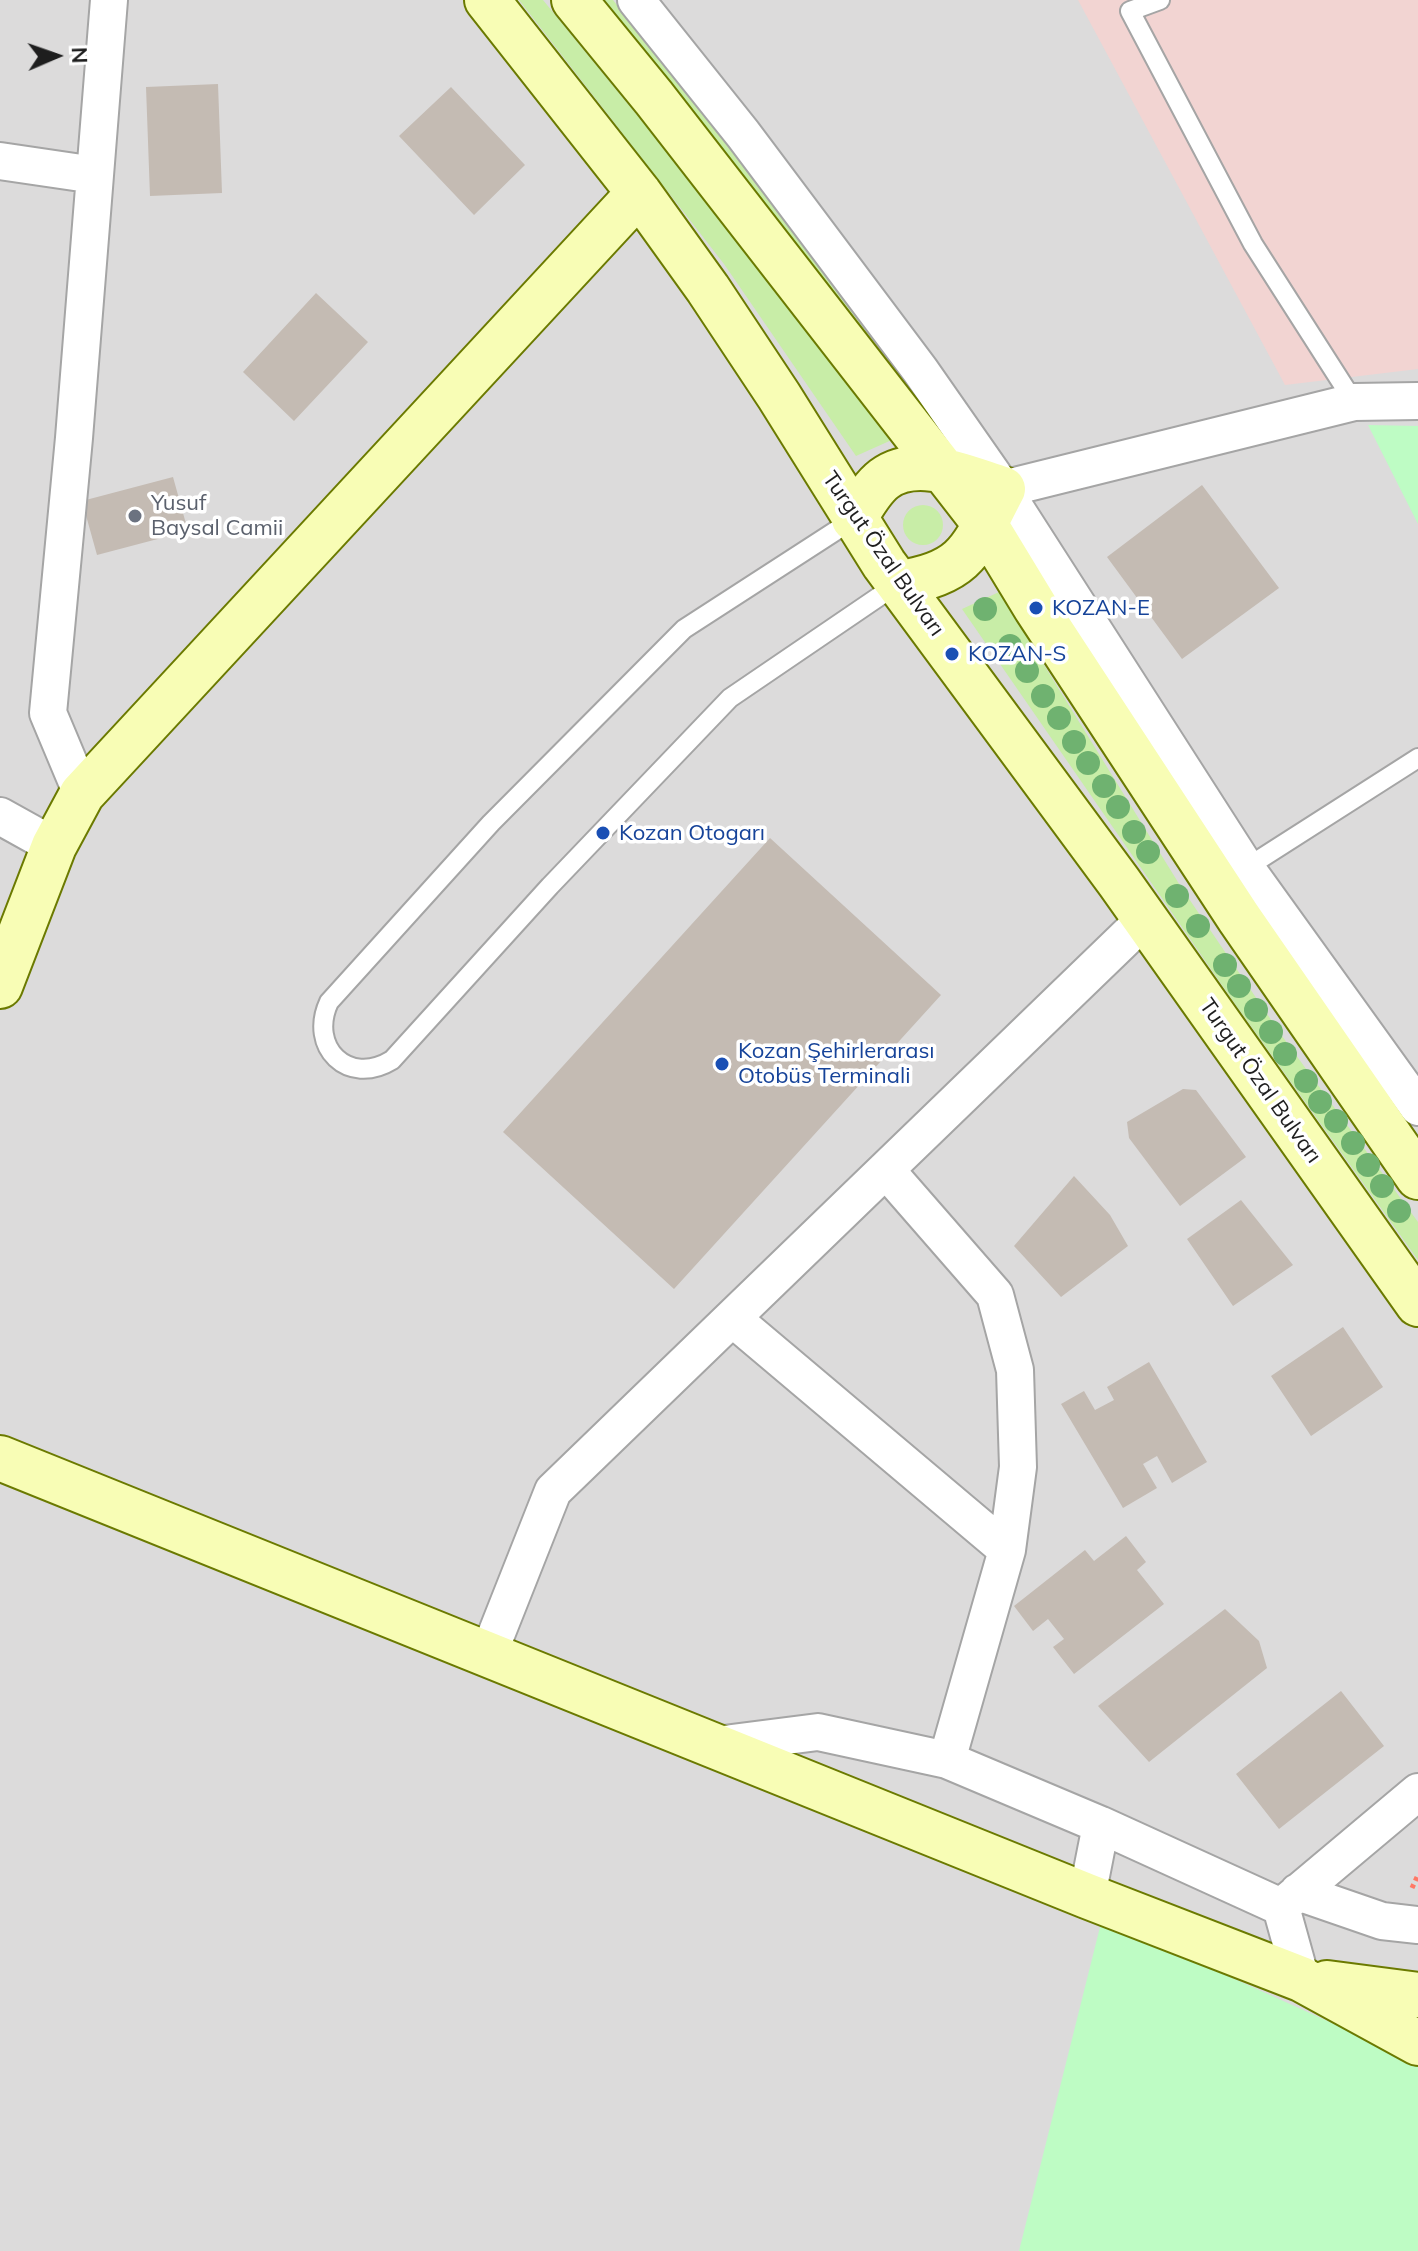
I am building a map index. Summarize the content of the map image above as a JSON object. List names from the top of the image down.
{
  "streets": {
    "main road": ["Turgut Özal Bulvarı"]
  },
  "places": [
    "Yusuf Baysal Camii",
    "KOZAN-E",
    "KOZAN-S",
    "Kozan Otogarı",
    "Kozan Şehirlerarası Otobüs Terminali"
  ],
  "north": "right"
}
